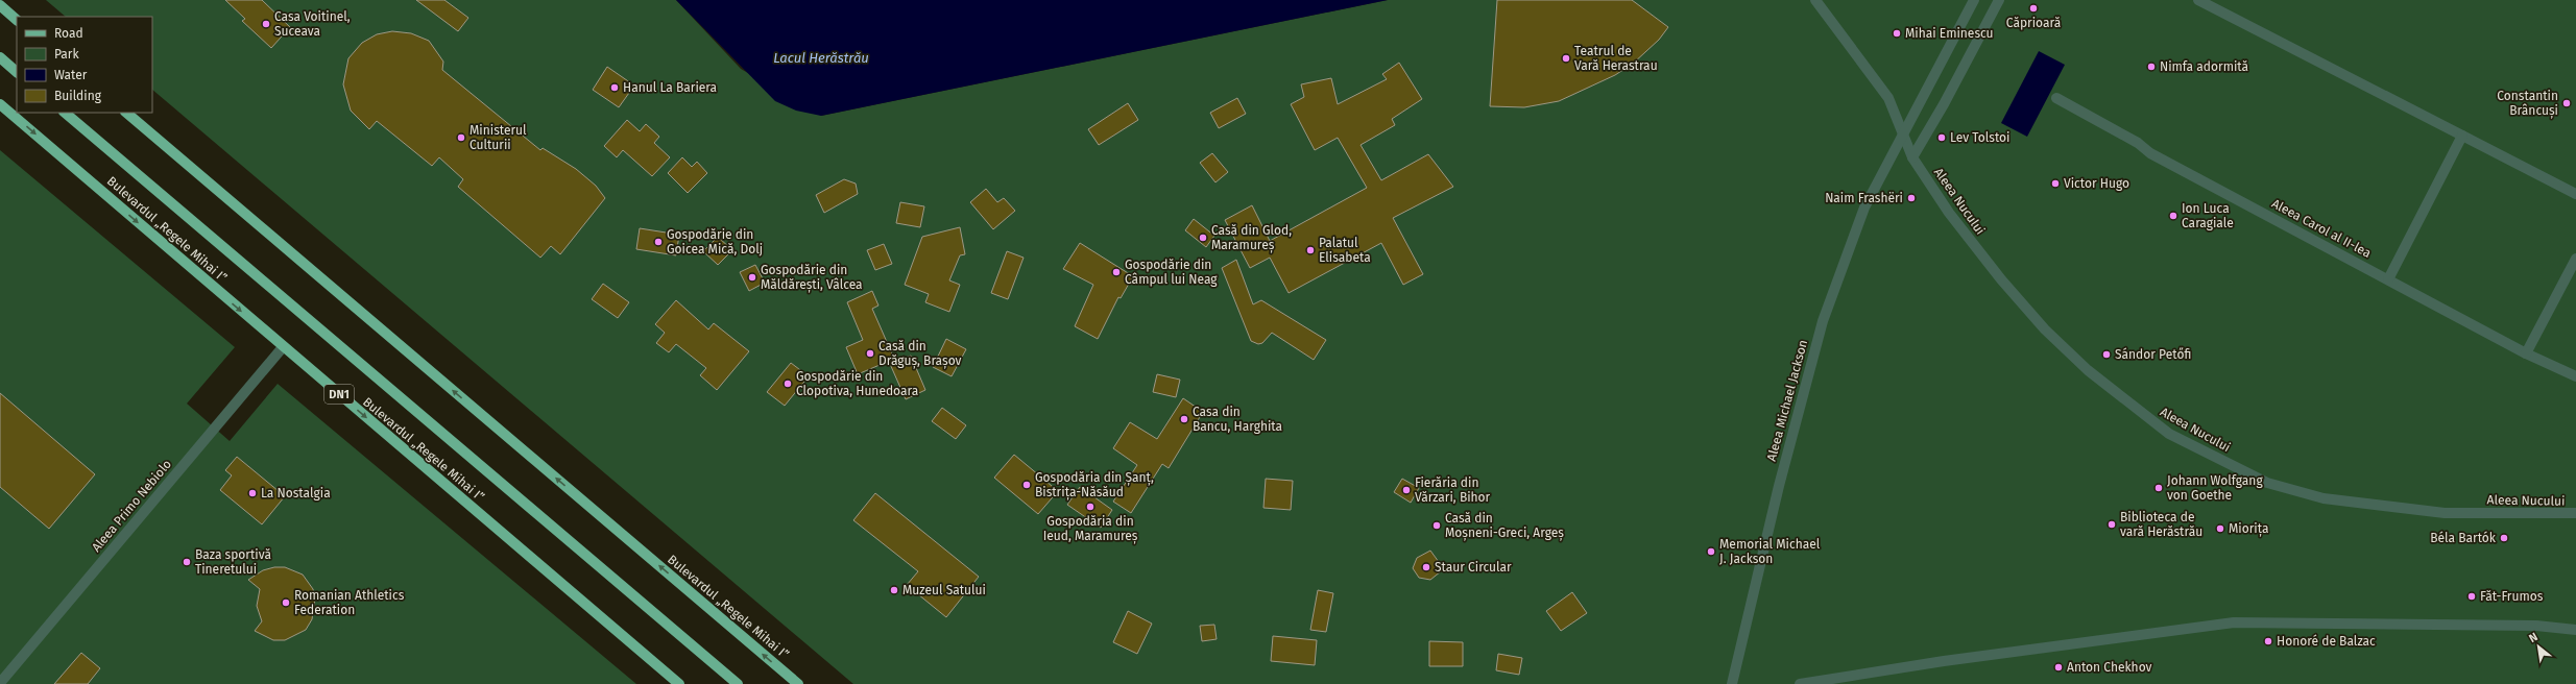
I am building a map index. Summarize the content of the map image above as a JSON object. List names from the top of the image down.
{
  "streets": {
    "main road": ["Bulevardul „Regele Mihai I”", "DN1"],
    "street": [
      "Aleea Nucului",
      "Aleea Carol al II-lea",
      "Aleea Michael Jackson",
      "Aleea Primo Nebiolo"
    ]
  },
  "crossings": [
    ["Aleea Nucului", "Aleea Michael Jackson"],
    ["Bulevardul „Regele Mihai I”", "Aleea Primo Nebiolo"]
  ],
  "water": ["Lacul Herăstrău"],
  "places": [
    "Căprioară",
    "Casa Voitinel, Suceava",
    "Mihai Eminescu",
    "Teatrul de Vară Herastrau",
    "Nimfa adormită",
    "Hanul La Bariera",
    "Constantin Brâncuși",
    "Ministerul Culturii",
    "Lev Tolstoi",
    "Victor Hugo",
    "Naim Frashëri",
    "Ion Luca Caragiale",
    "Casă din Glod, Maramureș",
    "Gospodărie din Goicea Mică, Dolj",
    "Palatul Elisabeta",
    "Gospodărie din Câmpul lui Neag",
    "Gospodărie din Măldărești, Vâlcea",
    "Casă din Drăguș, Brașov",
    "Sándor Petőfi",
    "Gospodărie din Clopotiva, Hunedoara",
    "Casa din Bancu, Harghita",
    "Gospodăria din Șanț, Bistrița-Năsăud",
    "Johann Wolfgang von Goethe",
    "Fierăria din Vărzari, Bihor",
    "La Nostalgia",
    "Gospodăria din Ieud, Maramureș",
    "Biblioteca de vară Herăstrău",
    "Casă din Moșneni-Greci, Argeș",
    "Miorița",
    "Béla Bartók",
    "Memorial Michael J. Jackson",
    "Baza sportivă Tineretului",
    "Staur Circular",
    "Muzeul Satului",
    "Făt-Frumos",
    "Romanian Athletics Federation",
    "Honoré de Balzac",
    "Anton Chekhov"
  ],
  "legend": [
    "Road",
    "Park",
    "Water",
    "Building"
  ],
  "north": "top left"
}
